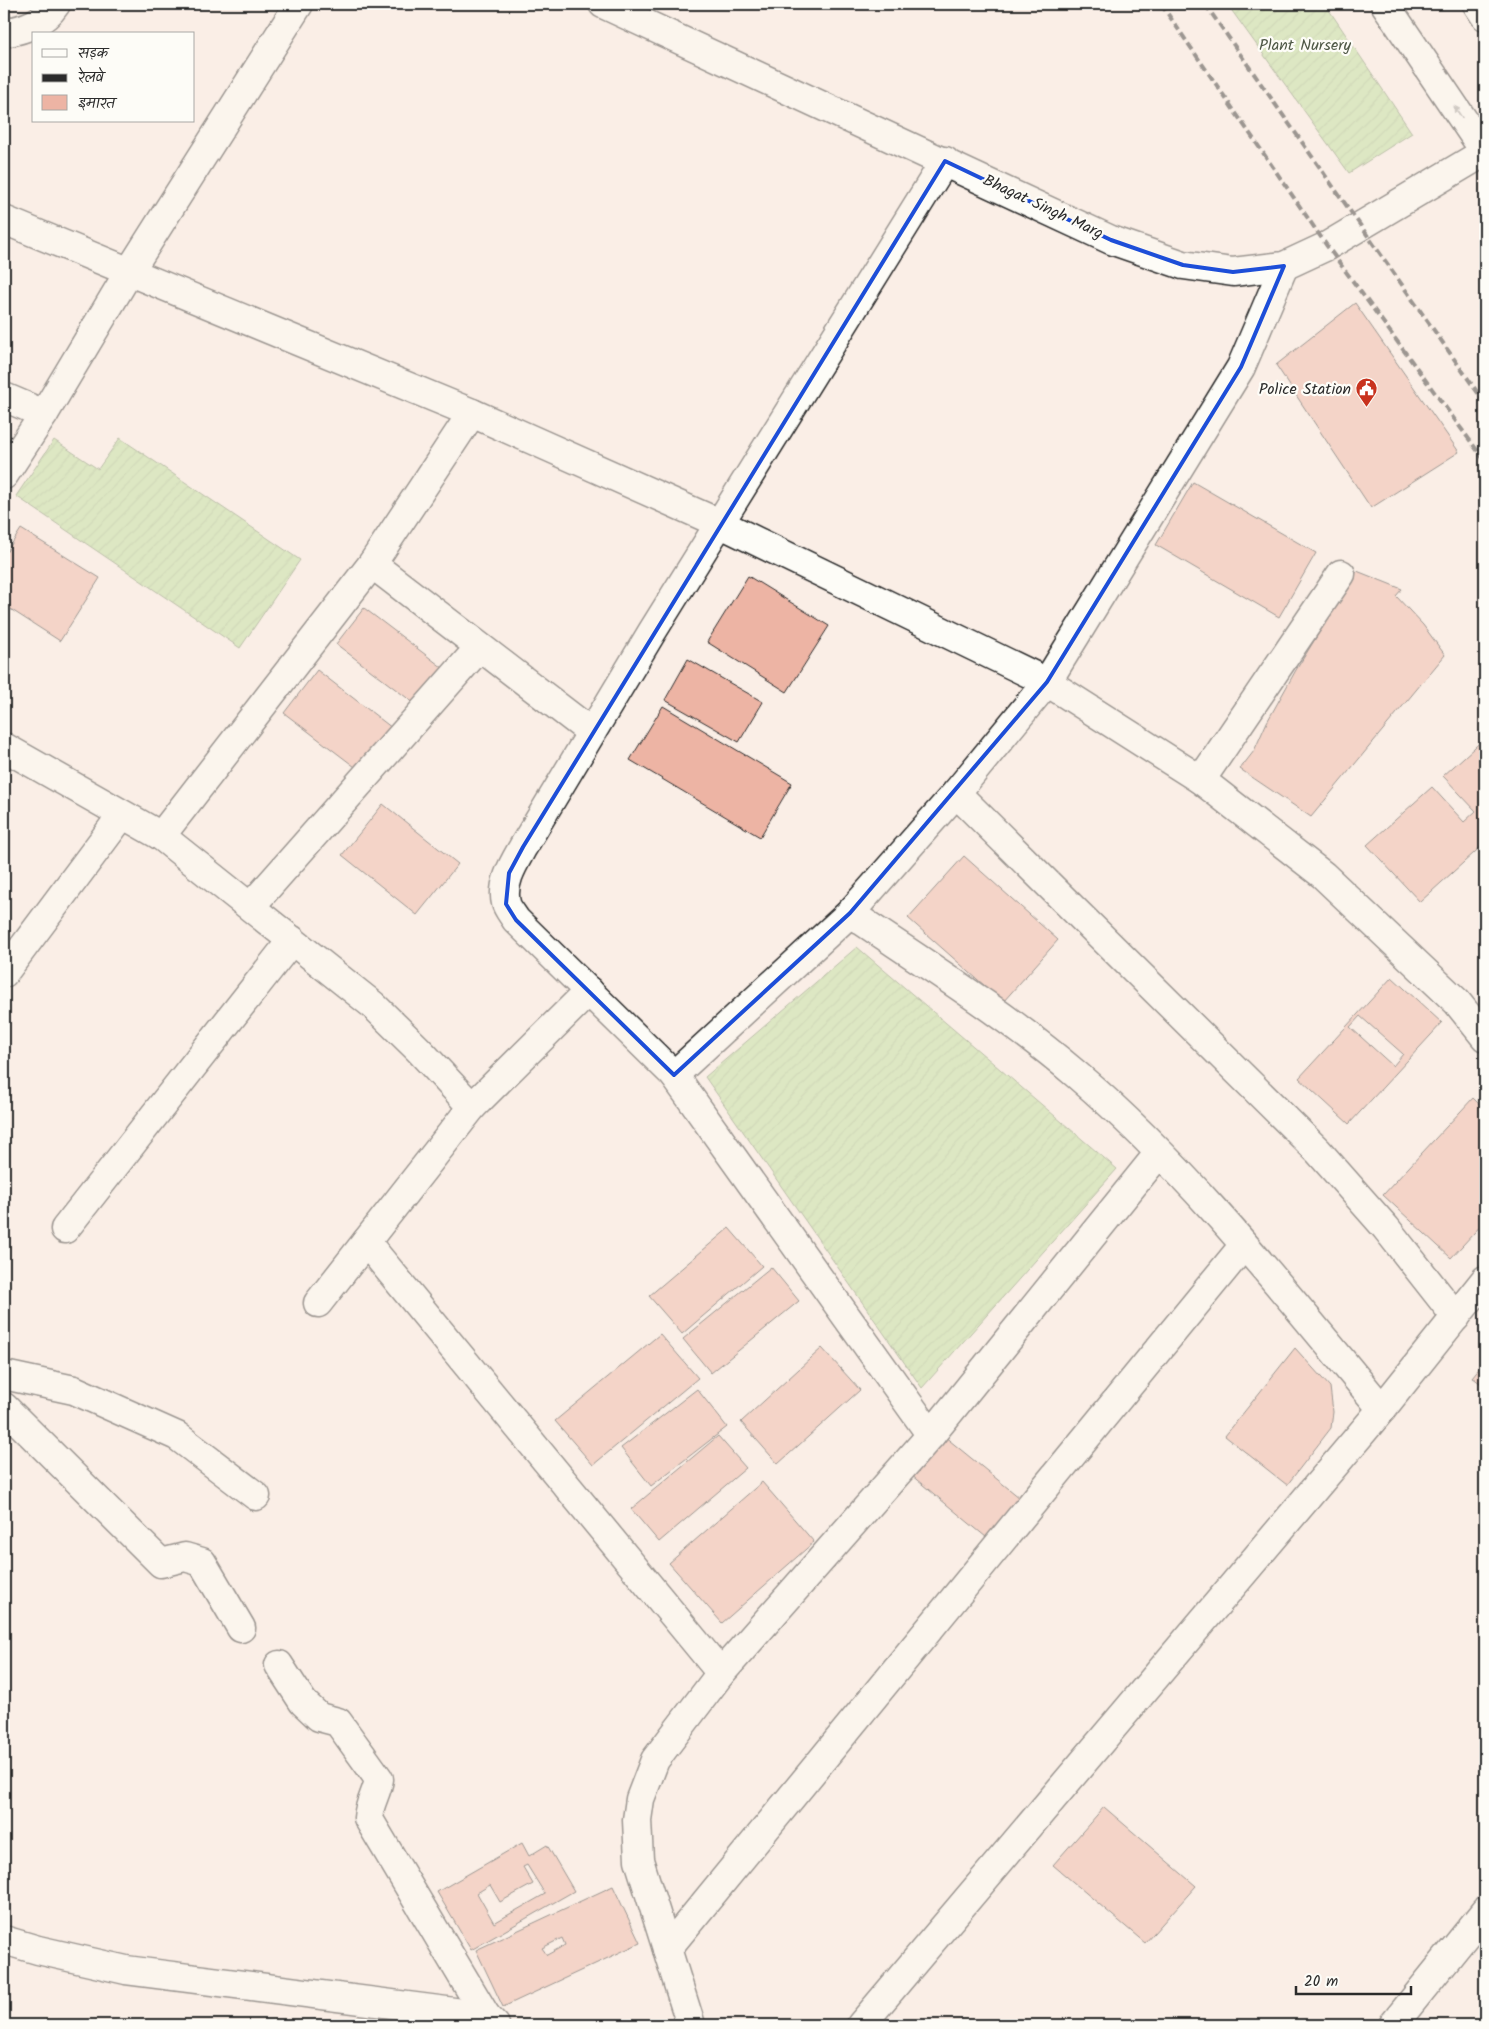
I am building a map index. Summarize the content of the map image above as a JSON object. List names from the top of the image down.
{
  "streets": {
    "street": ["Bhagat Singh Marg"]
  },
  "parks": ["Plant Nursery"],
  "places": {
    "public building": ["Police Station"]
  },
  "legend": ["सड़क", "रेलवे", "इमारत"],
  "scale_bar": "20 m"
}
